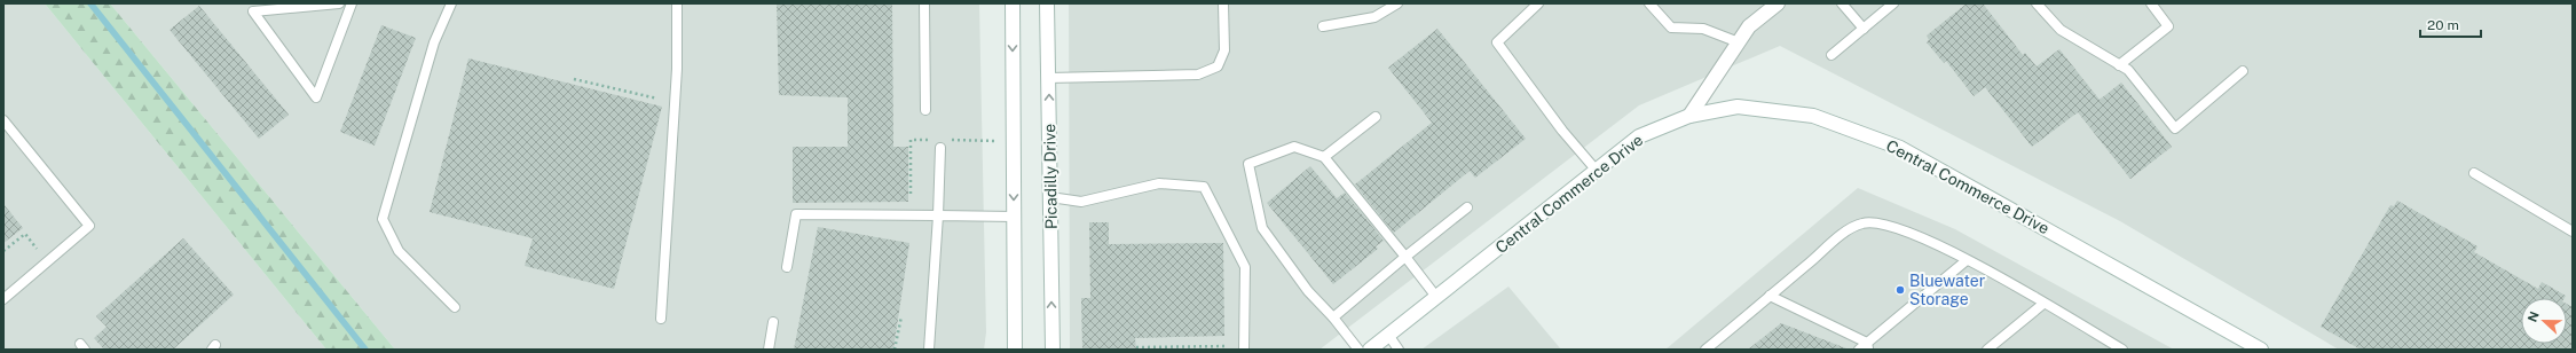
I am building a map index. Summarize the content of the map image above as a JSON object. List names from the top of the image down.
{
  "streets": {
    "street": ["Picadilly Drive", "Central Commerce Drive"]
  },
  "places": ["Bluewater Storage"],
  "scale_bar": "20 m",
  "north": "left"
}
